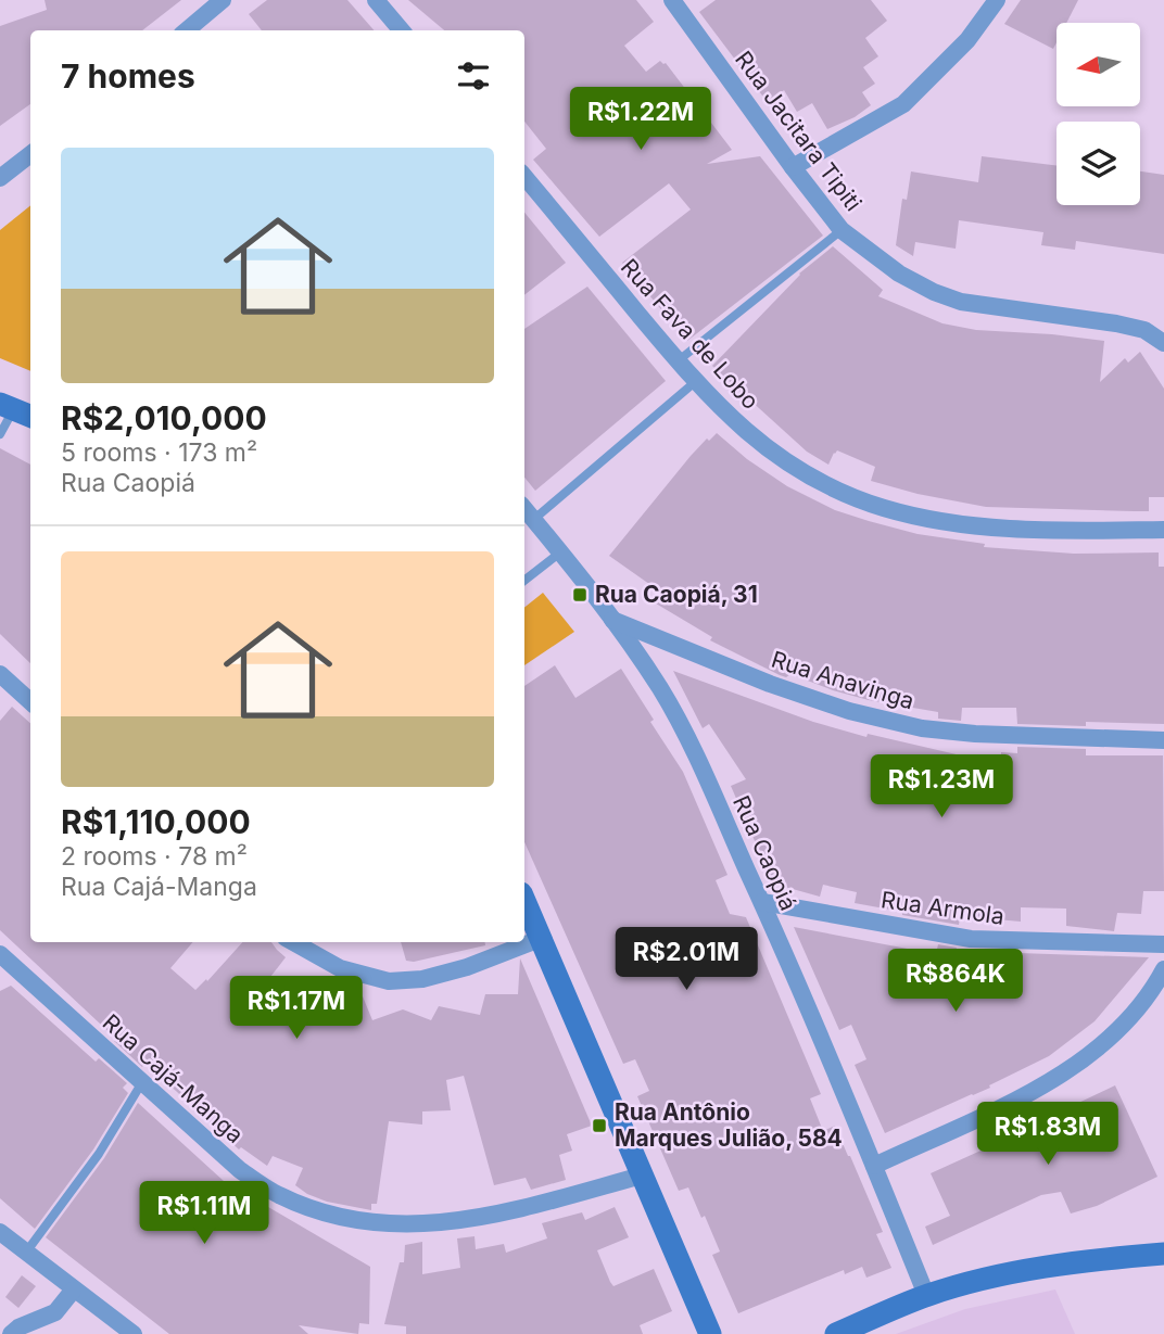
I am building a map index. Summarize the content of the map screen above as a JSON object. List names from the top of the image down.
{
  "streets": {
    "street": [
      "Rua Jacitara Tipiti",
      "Rua Fava de Lobo",
      "Rua Anavinga",
      "Rua Caopiá",
      "Rua Armola",
      "Rua Cajá-Manga"
    ]
  },
  "crossings": [
    ["Rua Anavinga", "Rua Caopiá"],
    ["Rua Caopiá", "Rua Armola"]
  ],
  "places": {
    "transit": ["Rua Caopiá, 31", "Rua Antônio Marques Julião, 584"]
  },
  "north": "left",
  "page": {
    "heading": "7 homes",
    "price": [
      "R$1.22M",
      "R$1.23M",
      "R$2.01M",
      "R$864K",
      "R$1.17M",
      "R$1.83M",
      "R$1.11M"
    ],
    "list": [
      {
        "name": "R$2,010,000",
        "note": "5 rooms · 173 m² · Rua Caopiá"
      },
      {
        "name": "R$1,110,000",
        "note": "2 rooms · 78 m² · Rua Cajá-Manga"
      }
    ]
  }
}
